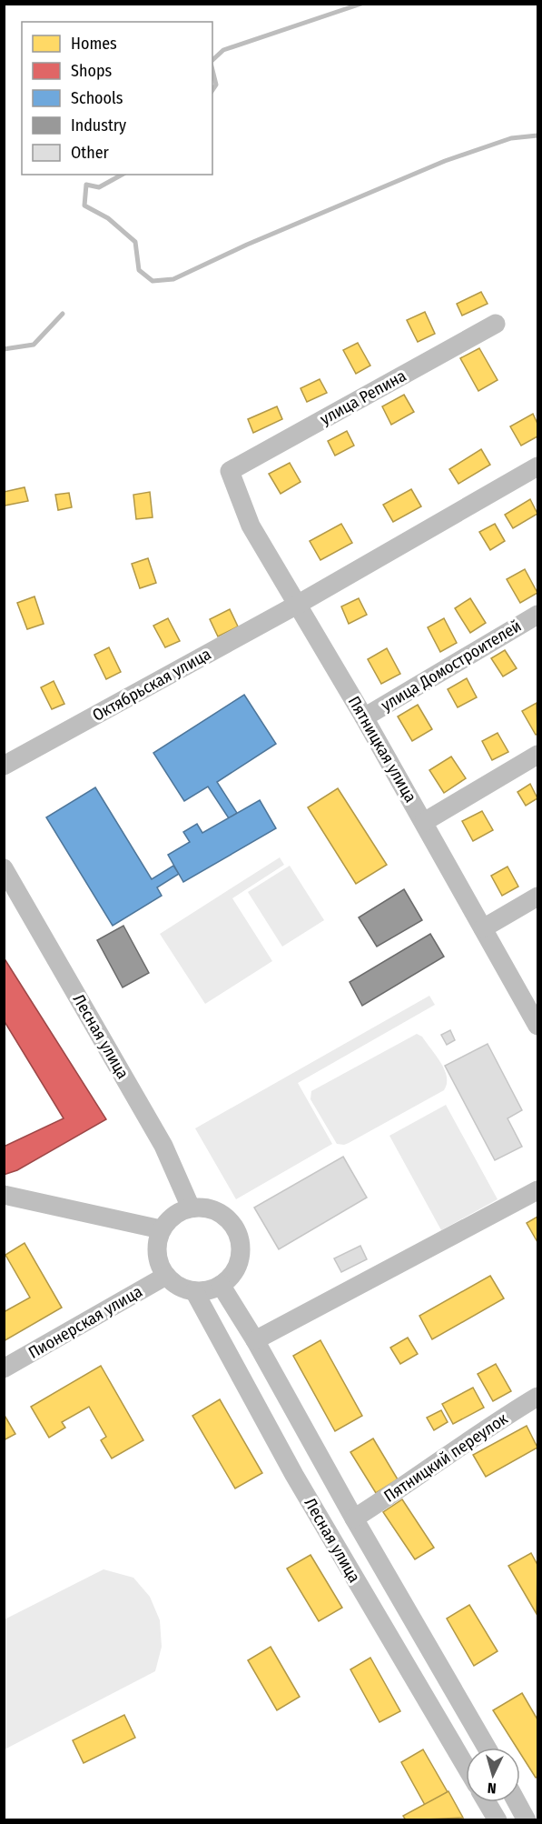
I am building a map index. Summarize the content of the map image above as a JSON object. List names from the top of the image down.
{
  "streets": {
    "street": [
      "улица Репина",
      "улица Домостроителей",
      "Октябрьская улица",
      "Пятницкая улица",
      "Лесная улица",
      "Пионерская улица",
      "Пятницкий переулок"
    ]
  },
  "crossings": [
    ["улица Репина", "Пятницкая улица"],
    ["улица Домостроителей", "Пятницкая улица"],
    ["Октябрьская улица", "Пятницкая улица"],
    ["Лесная улица", "Пионерская улица"],
    ["Лесная улица", "Пятницкий переулок"]
  ],
  "legend": [
    "Homes",
    "Shops",
    "Schools",
    "Industry",
    "Other"
  ],
  "north": "bottom"
}
